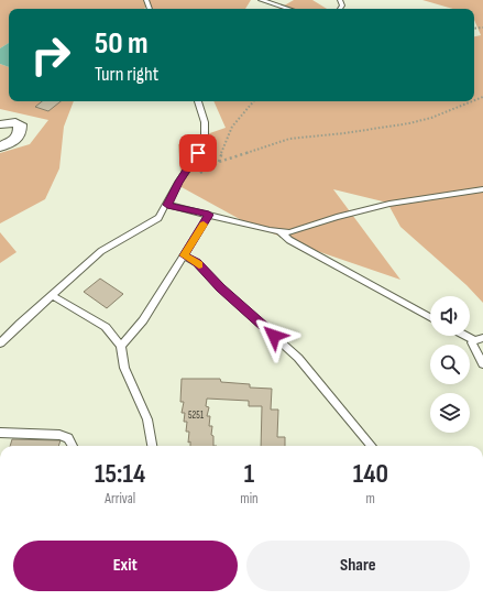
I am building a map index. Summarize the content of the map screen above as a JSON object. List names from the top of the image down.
{
  "house_numbers": ["5251"],
  "page": {
    "turn": ["50 m", "Turn right"],
    "eta": [
      "15:14",
      "Arrival",
      "1",
      "min",
      "140",
      "m"
    ],
    "buttons": ["Exit", "Share"]
  }
}
